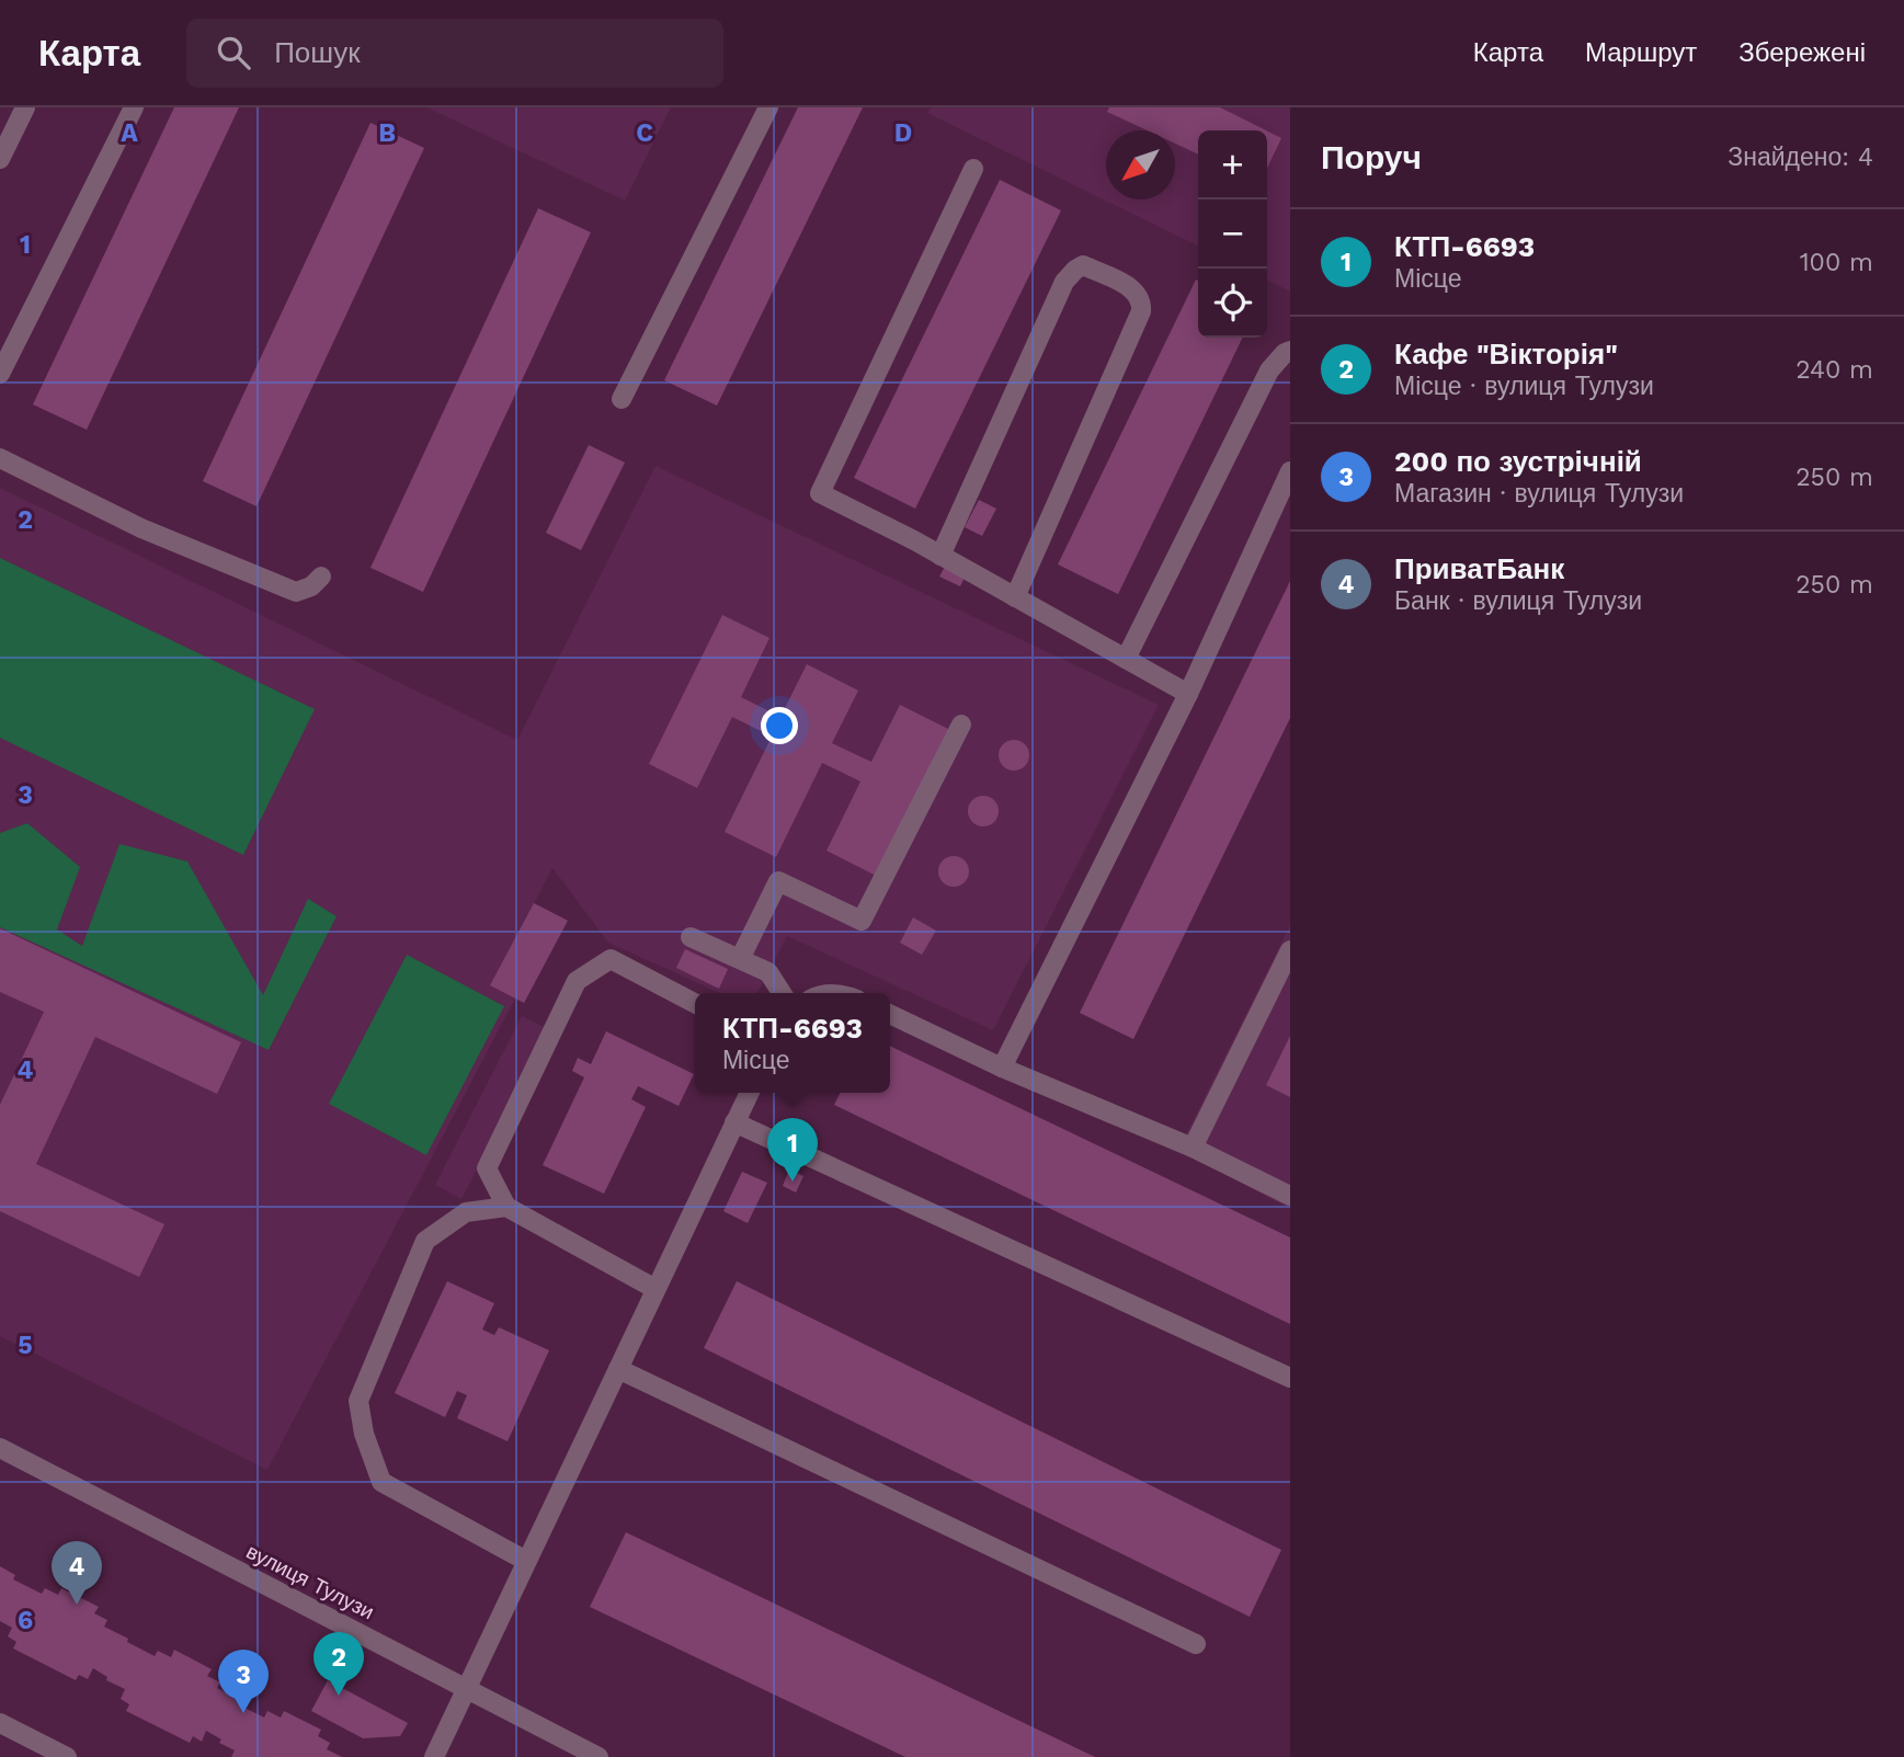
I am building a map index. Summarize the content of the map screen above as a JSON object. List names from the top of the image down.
{
  "streets": {
    "street": ["вулиця Тулузи"]
  },
  "north": "bottom left",
  "page": {
    "header": "Карта",
    "search": "Пошук",
    "nav": ["Карта", "Маршрут", "Збережені"],
    "heading": ["Поруч", "Знайдено: 4"],
    "map_buttons": ["+", "−"],
    "list": [
      {
        "mark": "1",
        "name": "КТП-6693",
        "note": "Місце",
        "value": "100 m"
      },
      {
        "mark": "2",
        "name": "Кафе \"Вікторія\"",
        "note": "Місце · вулиця Тулузи",
        "value": "240 m"
      },
      {
        "mark": "3",
        "name": "200 по зустрічній",
        "note": "Магазин · вулиця Тулузи",
        "value": "250 m"
      },
      {
        "mark": "4",
        "name": "ПриватБанк",
        "note": "Банк · вулиця Тулузи",
        "value": "250 m"
      }
    ],
    "popup": ["КТП-6693", "Місце"],
    "pins": [
      "1",
      "4",
      "2",
      "3"
    ]
  },
  "grid": {
    "columns": [
      "A",
      "B",
      "C",
      "D"
    ],
    "rows": [
      "1",
      "2",
      "3",
      "4",
      "5",
      "6"
    ]
  }
}
